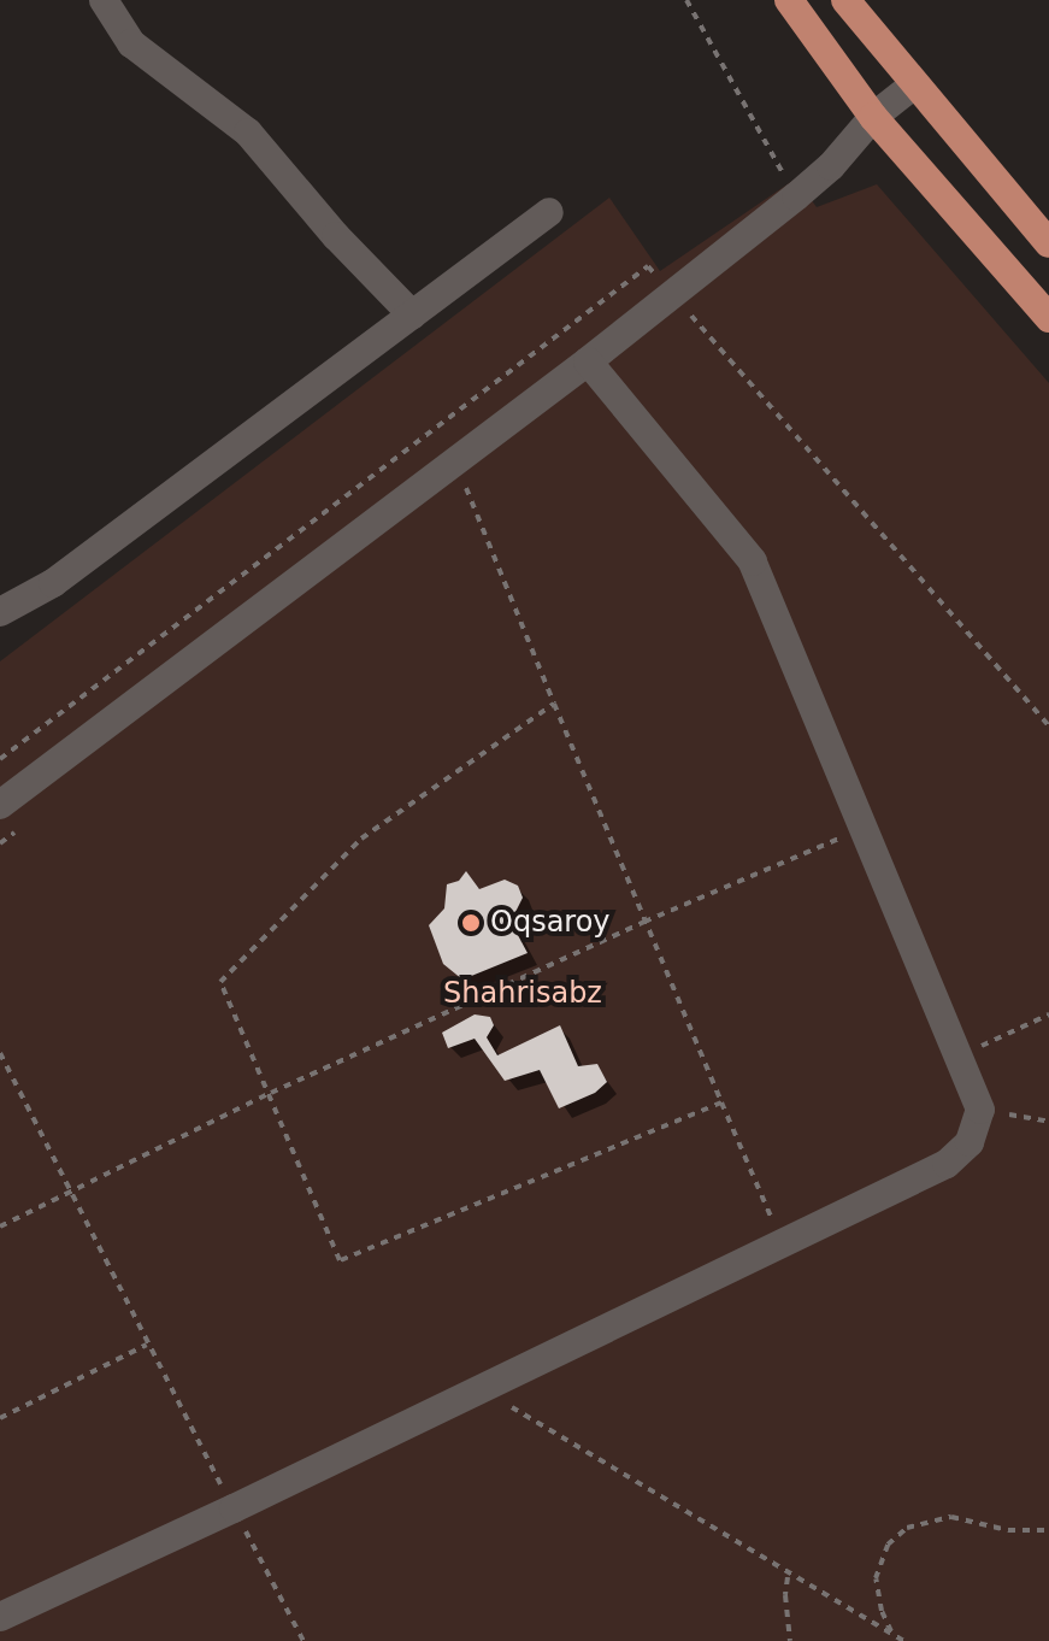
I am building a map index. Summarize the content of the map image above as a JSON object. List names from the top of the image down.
{
  "parks": ["Shahrisabz"],
  "places": ["Oqsaroy"]
}
